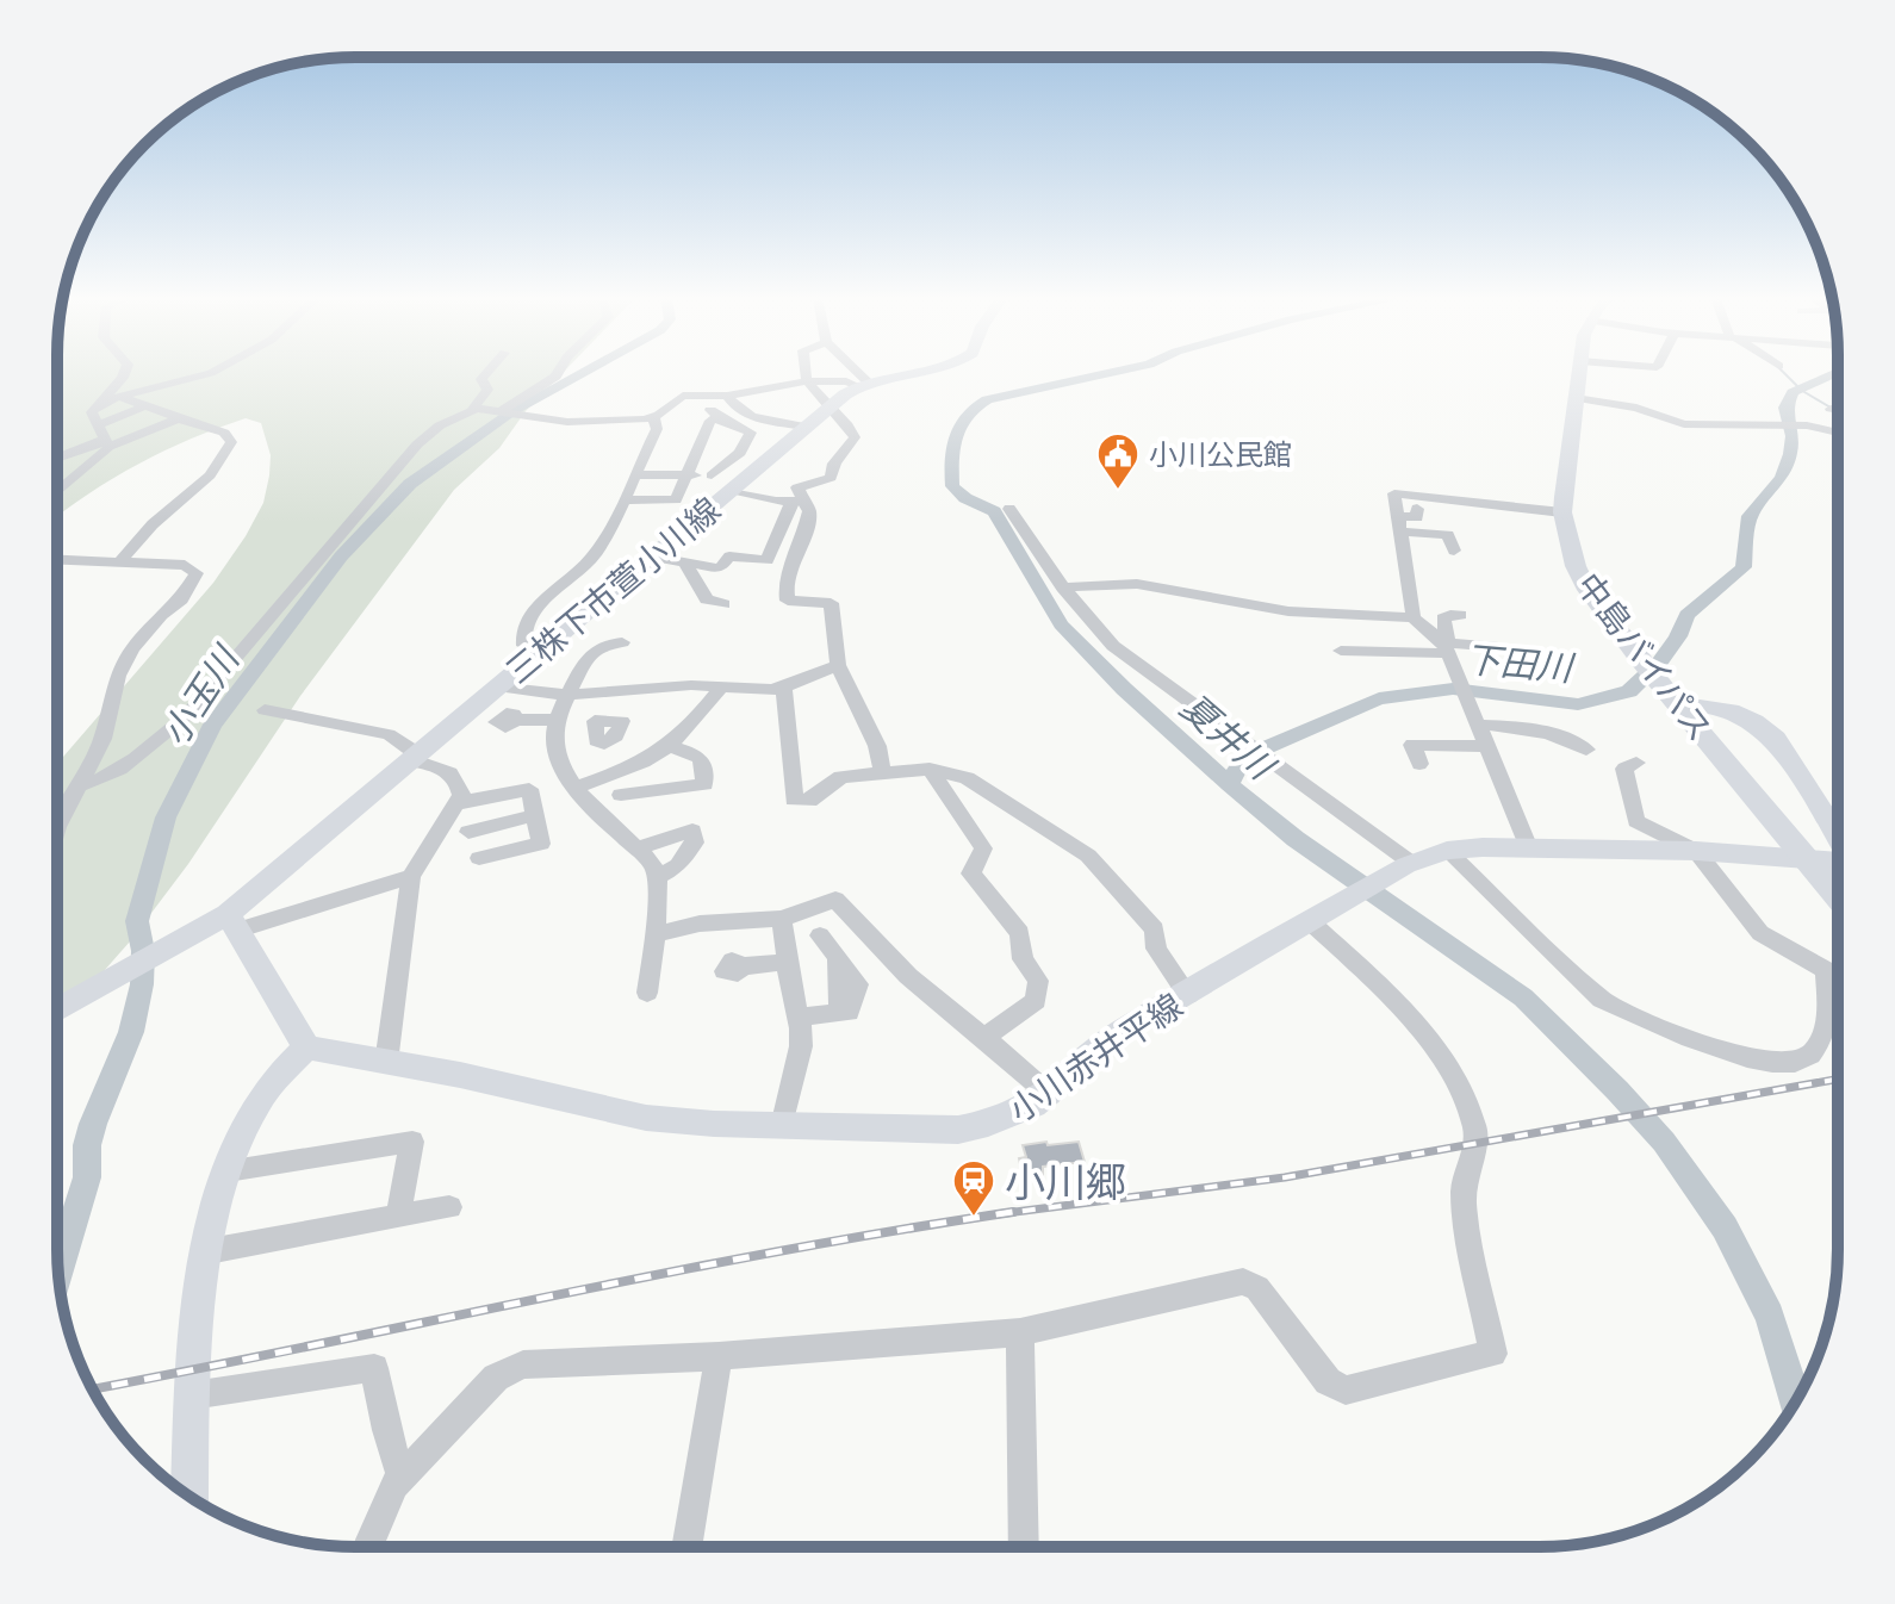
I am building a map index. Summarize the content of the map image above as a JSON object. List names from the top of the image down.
{
  "streets": {
    "highway": ["中島バイパス"],
    "main road": ["三株下市萱小川線", "小川赤井平線"]
  },
  "water": ["下田川", "小玉川", "夏井川"],
  "places": {
    "public building": ["小川公民館"],
    "station": ["小川郷"]
  }
}
